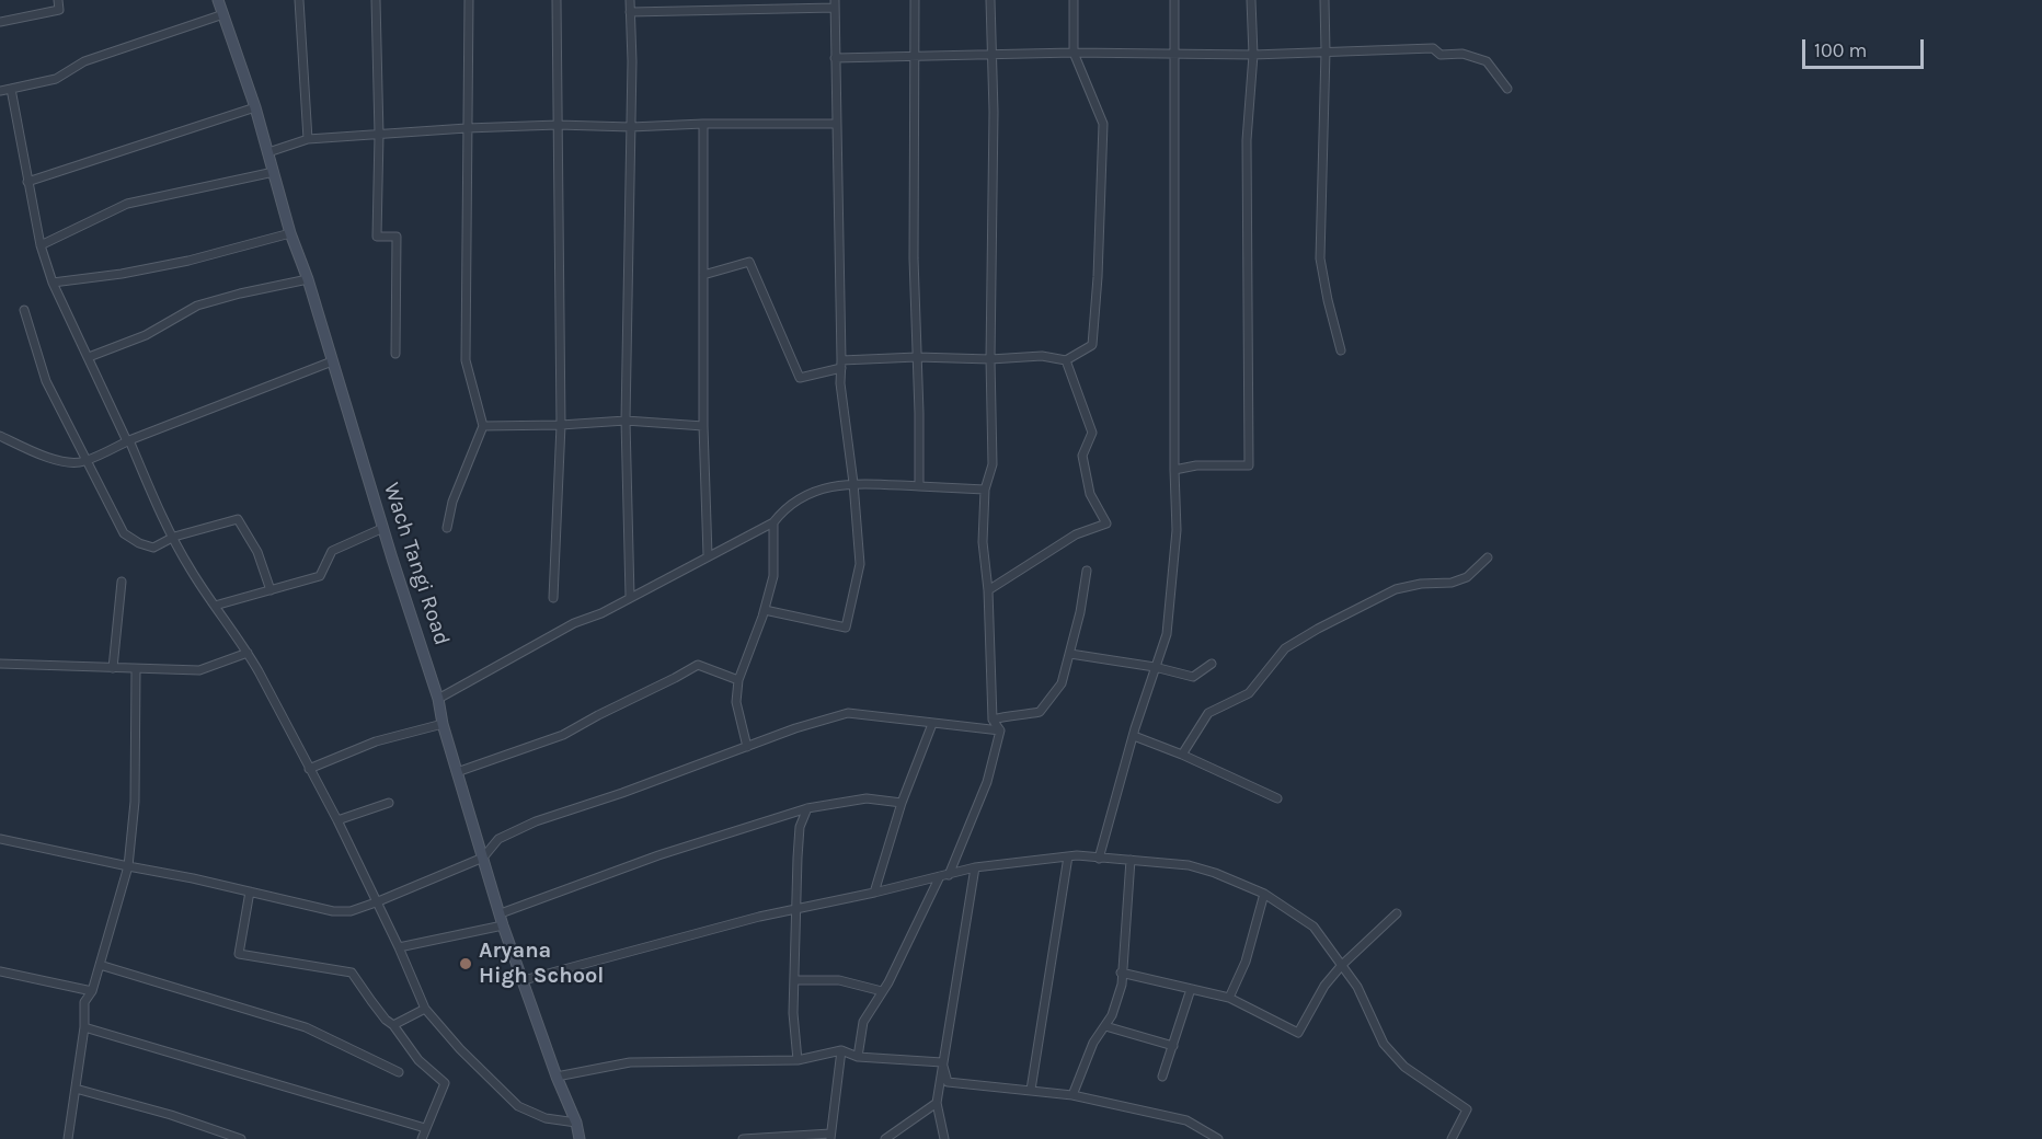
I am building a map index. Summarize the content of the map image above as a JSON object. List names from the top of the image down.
{
  "streets": {
    "main road": ["Wach Tangi Road"]
  },
  "places": ["Aryana High School"],
  "scale_bar": "100 m"
}
